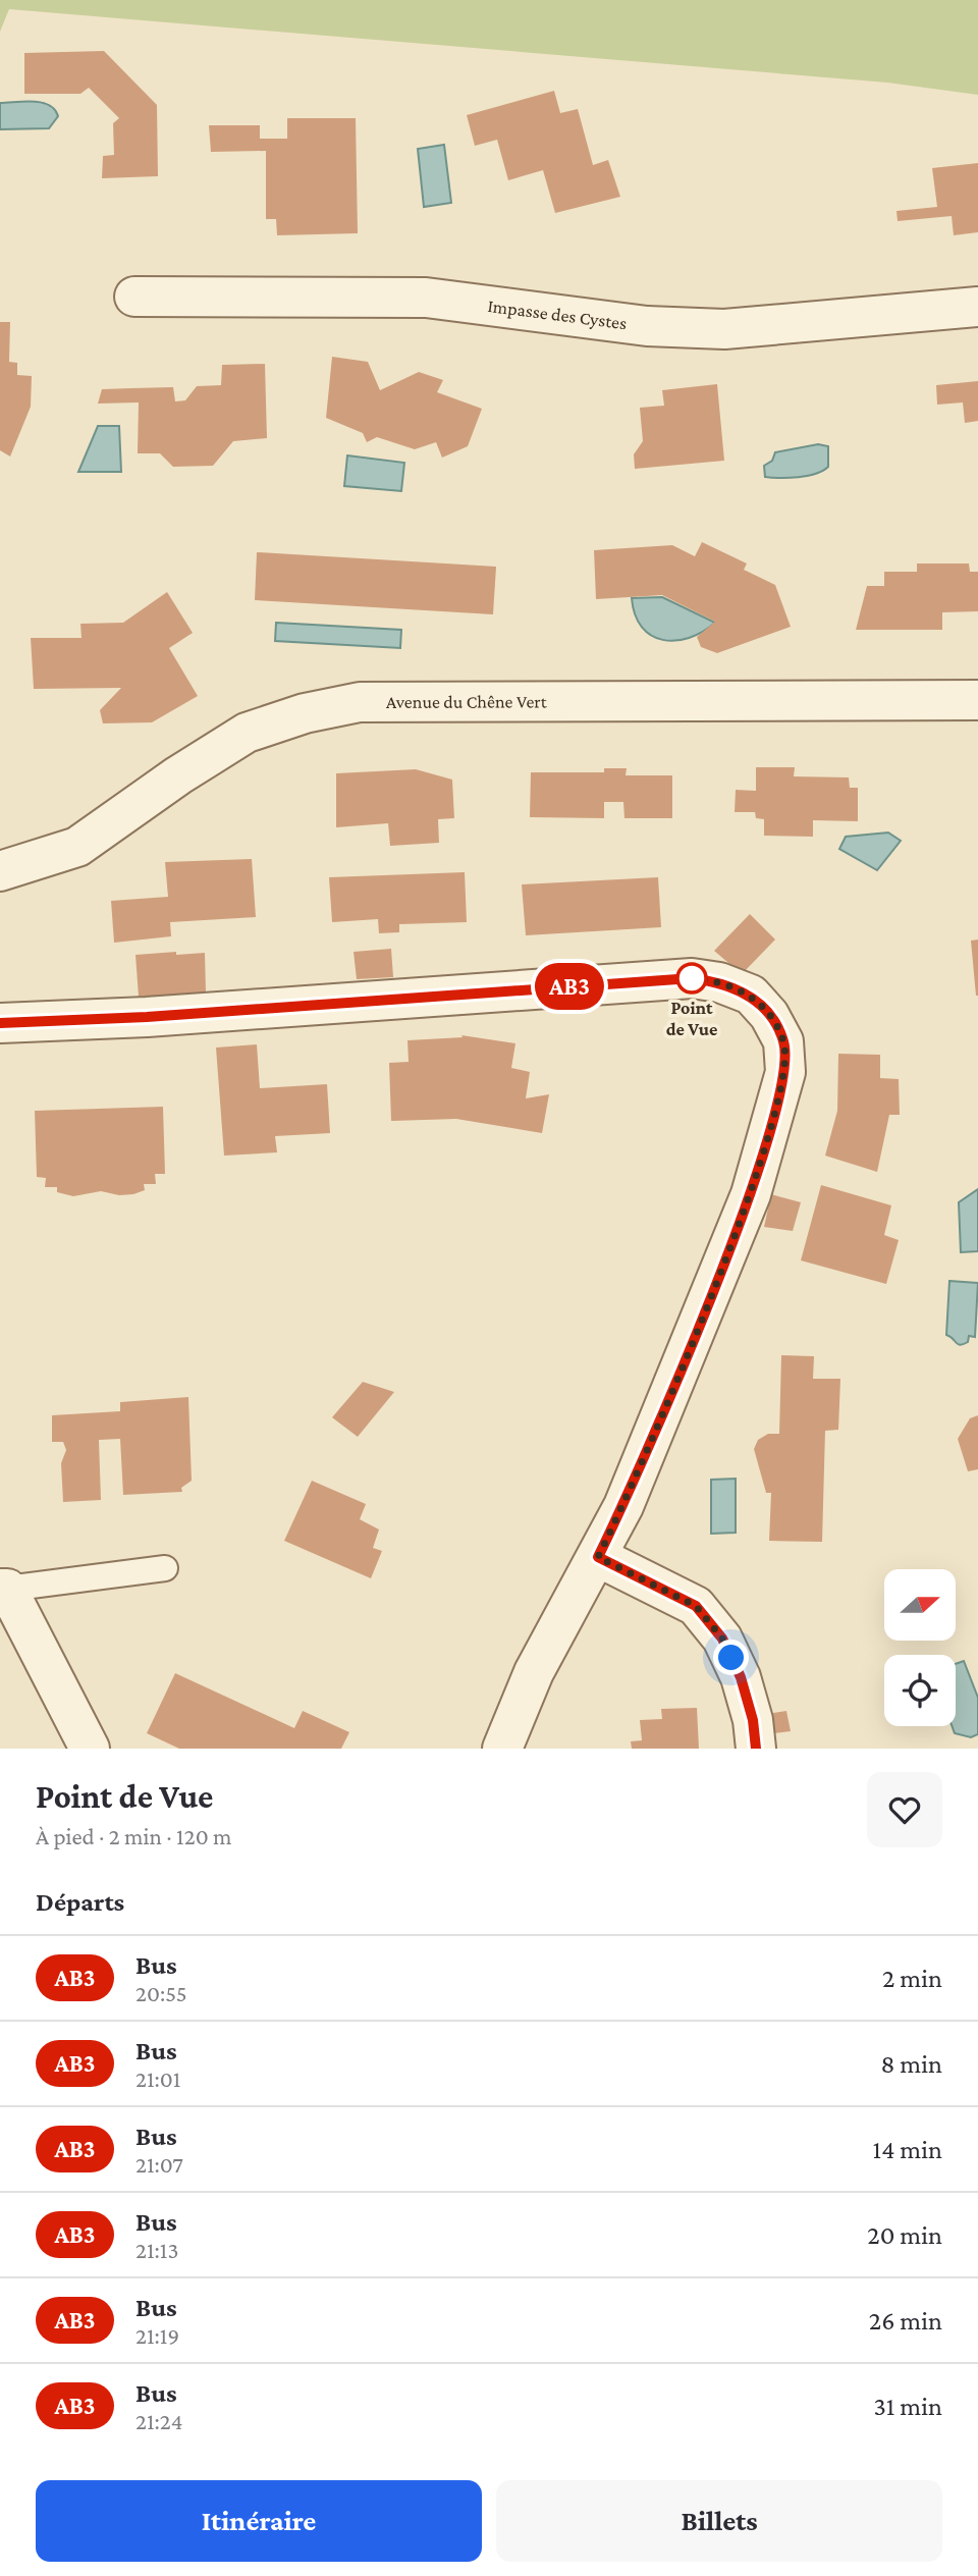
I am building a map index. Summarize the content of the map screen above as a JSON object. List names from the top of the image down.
{
  "streets": {
    "street": ["Impasse des Cystes", "Avenue du Chêne Vert"]
  },
  "places": ["Point de Vue"],
  "lines": ["bus line AB3"],
  "north": "right",
  "page": {
    "on_map": "AB3",
    "heading": [
      ["Point de Vue", "À pied · 2 min · 120 m"],
      "Départs"
    ],
    "list": [
      {
        "mark": "AB3",
        "name": "Bus",
        "note": "20:55",
        "value": "2 min"
      },
      {
        "mark": "AB3",
        "name": "Bus",
        "note": "21:01",
        "value": "8 min"
      },
      {
        "mark": "AB3",
        "name": "Bus",
        "note": "21:07",
        "value": "14 min"
      },
      {
        "mark": "AB3",
        "name": "Bus",
        "note": "21:13",
        "value": "20 min"
      },
      {
        "mark": "AB3",
        "name": "Bus",
        "note": "21:19",
        "value": "26 min"
      },
      {
        "mark": "AB3",
        "name": "Bus",
        "note": "21:24",
        "value": "31 min"
      }
    ],
    "buttons": ["Itinéraire", "Billets"]
  }
}
